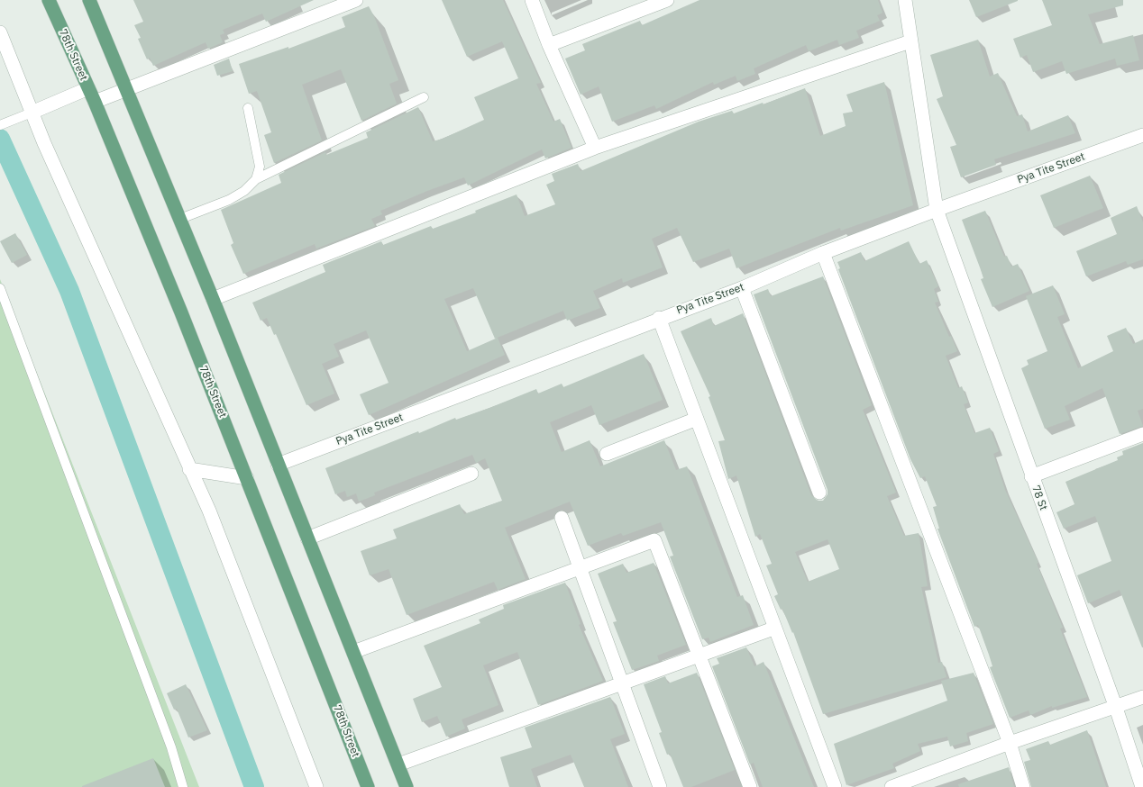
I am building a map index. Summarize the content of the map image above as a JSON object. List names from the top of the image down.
{
  "streets": {
    "main road": ["78th Street"],
    "street": ["Pya Tite Street", "78 St"]
  },
  "crossings": [
    ["Pya Tite Street", "78 St"]
  ]
}
